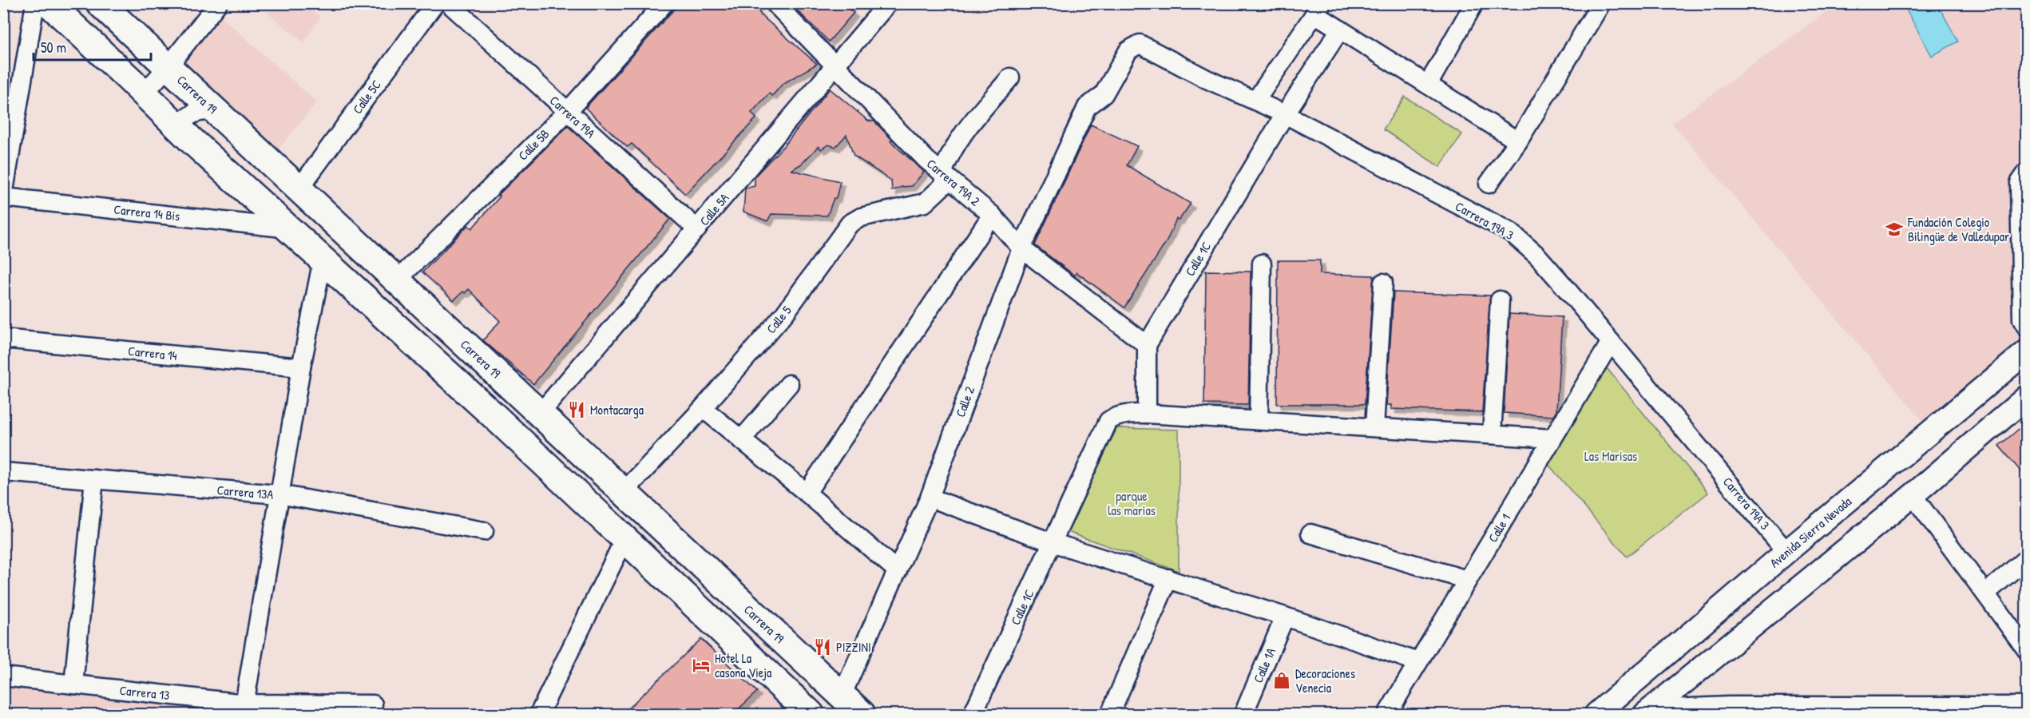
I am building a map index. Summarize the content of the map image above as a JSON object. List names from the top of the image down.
{
  "streets": {
    "highway": ["Carrera 19"],
    "main road": ["Avenida Sierra Nevada"],
    "street": [
      "Calle 5C",
      "Carrera 19A",
      "Calle 5B",
      "Carrera 19A 2",
      "Calle 5A",
      "Carrera 14 Bis",
      "Carrera 19A 3",
      "Calle 1C",
      "Calle 5",
      "Carrera 14",
      "Calle 2",
      "Carrera 13A",
      "Calle 1",
      "Calle 1A",
      "Carrera 13"
    ]
  },
  "crossings": [
    ["Carrera 19", "Calle 5C"],
    ["Carrera 19", "Calle 5B"],
    ["Carrera 19", "Calle 5A"],
    ["Carrera 19", "Calle 5"],
    ["Carrera 19", "Calle 2"],
    ["Carrera 19A", "Calle 5B"],
    ["Carrera 19A", "Calle 5A"],
    ["Carrera 19A 2", "Calle 5A"],
    ["Carrera 19A 2", "Calle 1C"],
    ["Carrera 19A 2", "Calle 5"],
    ["Carrera 19A 2", "Calle 2"],
    ["Carrera 19A 3", "Calle 1C"],
    ["Carrera 19A 3", "Calle 2"],
    ["Carrera 19A 3", "Calle 1"],
    ["Carrera 19A 3", "Avenida Sierra Nevada"]
  ],
  "parks": ["Las Marisas", "parque las marias"],
  "places": {
    "school or university": ["Fundación Colegio Bilingüe de Valledupar"],
    "restaurant": ["Montacarga", "PIZZINI"],
    "hotel": ["Hotel La casona Vieja"],
    "shop": ["Decoraciones Venecia"]
  },
  "scale_bar": "50 m"
}
